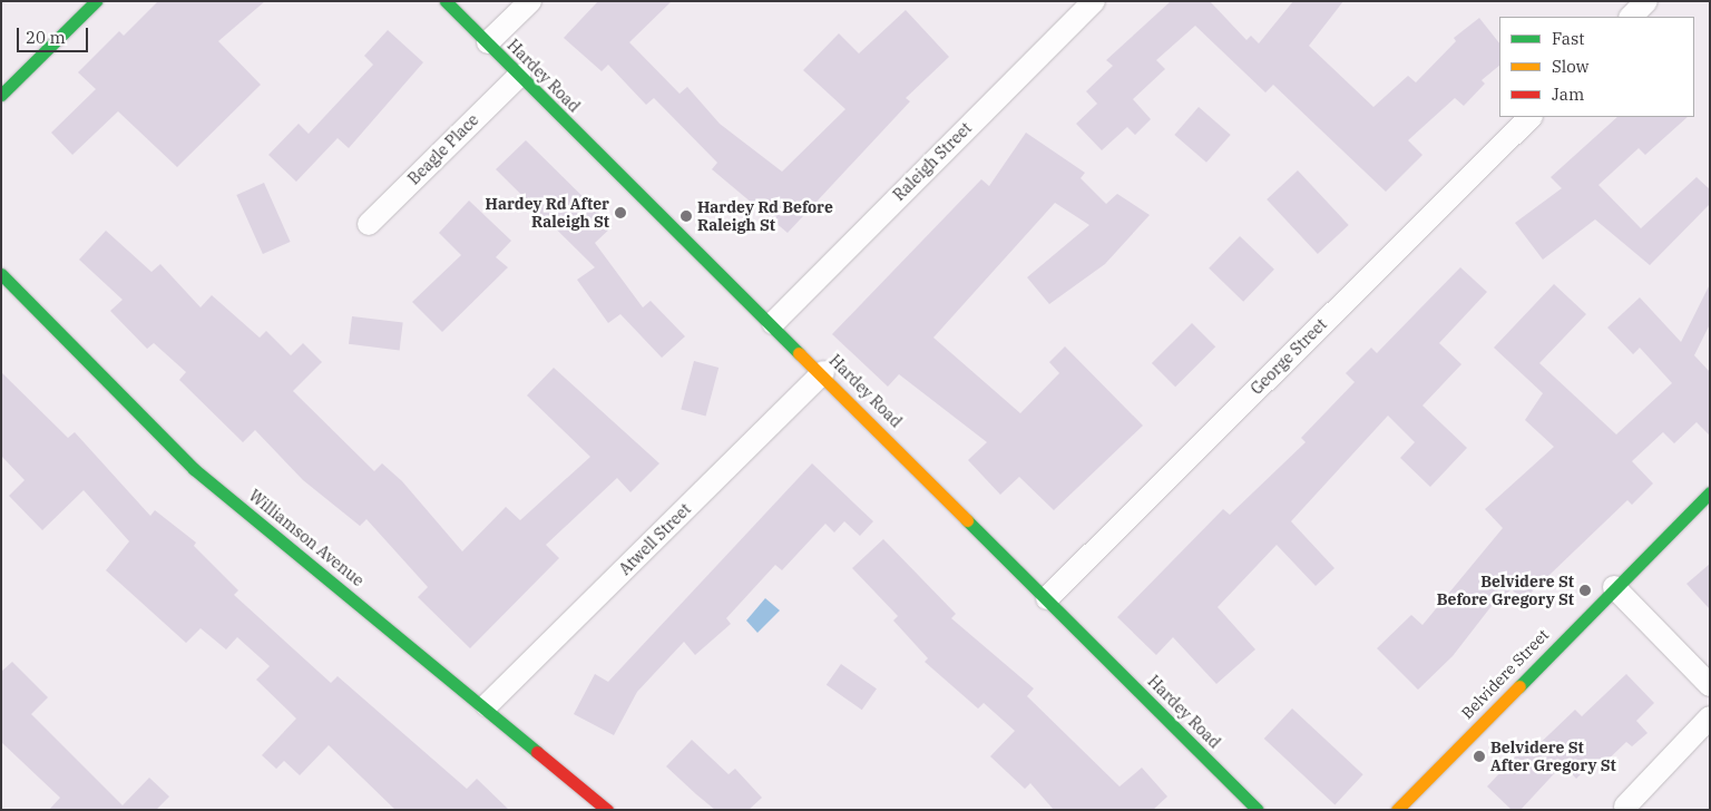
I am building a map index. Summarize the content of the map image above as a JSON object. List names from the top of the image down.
{
  "streets": {
    "street": [
      "Hardey Road",
      "Beagle Place",
      "Raleigh Street",
      "George Street",
      "Williamson Avenue",
      "Atwell Street",
      "Belvidere Street"
    ]
  },
  "crossings": [
    ["Hardey Road", "Beagle Place"],
    ["Hardey Road", "Raleigh Street"],
    ["Hardey Road", "George Street"],
    ["Hardey Road", "Atwell Street"],
    ["Williamson Avenue", "Atwell Street"]
  ],
  "places": [
    "Hardey Rd After Raleigh St",
    "Hardey Rd Before Raleigh St",
    "Belvidere St Before Gregory St",
    "Belvidere St After Gregory St"
  ],
  "legend": ["Fast", "Slow", "Jam"],
  "scale_bar": "20 m"
}
